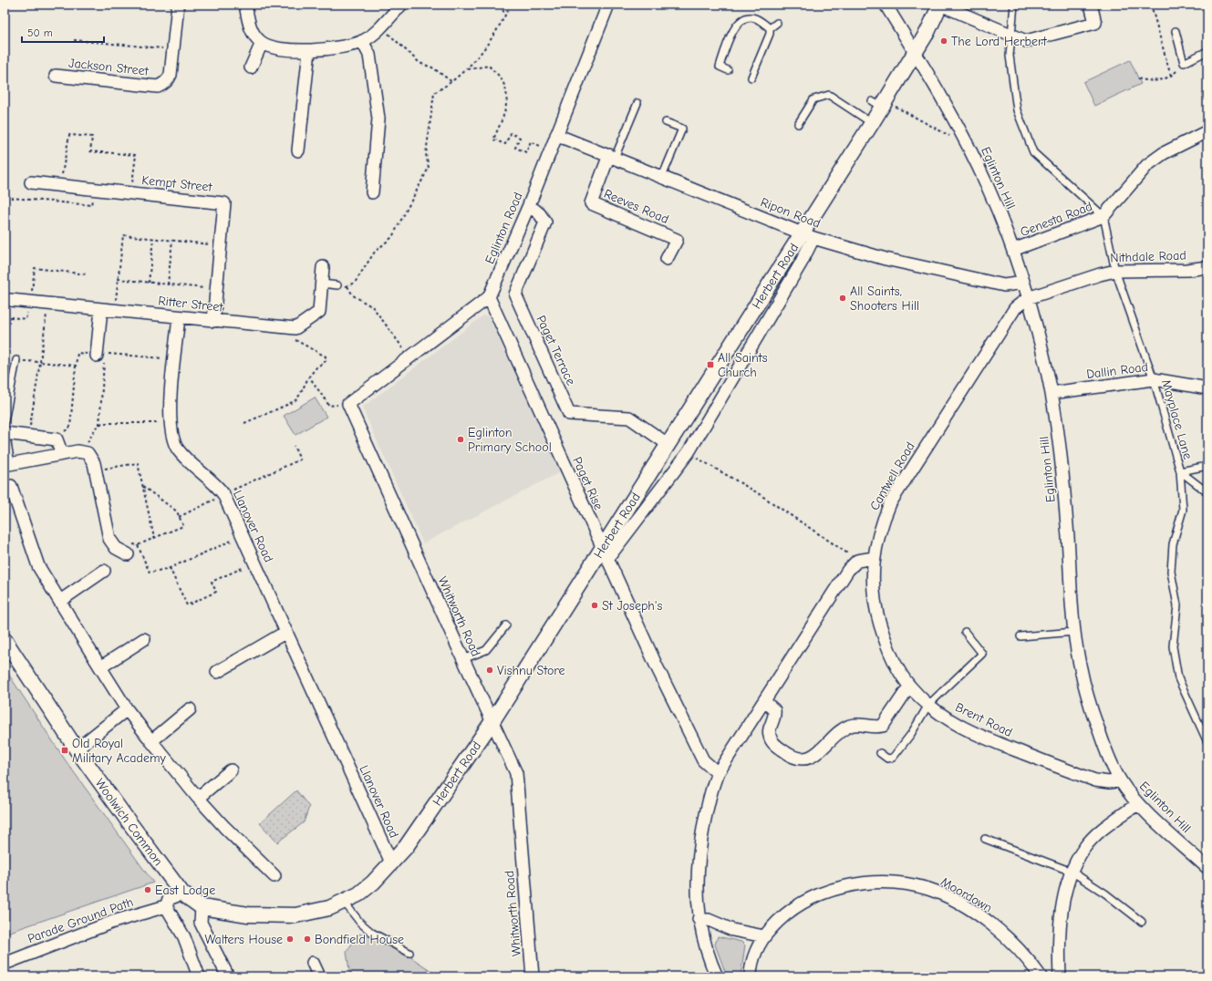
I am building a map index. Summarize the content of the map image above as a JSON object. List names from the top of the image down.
{
  "streets": {
    "street": [
      "Jackson Street",
      "Eglinton Hill",
      "Kempt Street",
      "Reeves Road",
      "Ripon Road",
      "Genesta Road",
      "Eglinton Road",
      "Nithdale Road",
      "Herbert Road",
      "Ritter Street",
      "Paget Terrace",
      "Dallin Road",
      "Cantwell Road",
      "Paget Rise",
      "Llanover Road",
      "Whitworth Road",
      "Brent Road",
      "Woolwich Common",
      "Moordown",
      "Parade Ground Path"
    ],
    "lane": ["Mayplace Lane"]
  },
  "crossings": [
    ["Eglinton Hill", "Ripon Road"],
    ["Eglinton Hill", "Genesta Road"],
    ["Eglinton Hill", "Nithdale Road"],
    ["Eglinton Hill", "Herbert Road"],
    ["Eglinton Hill", "Dallin Road"],
    ["Eglinton Hill", "Cantwell Road"],
    ["Eglinton Hill", "Brent Road"],
    ["Kempt Street", "Ritter Street"],
    ["Reeves Road", "Ripon Road"],
    ["Ripon Road", "Eglinton Road"],
    ["Ripon Road", "Herbert Road"],
    ["Genesta Road", "Mayplace Lane"],
    ["Eglinton Road", "Paget Terrace"],
    ["Eglinton Road", "Paget Rise"],
    ["Eglinton Road", "Whitworth Road"],
    ["Nithdale Road", "Mayplace Lane"],
    ["Nithdale Road", "Cantwell Road"],
    ["Herbert Road", "Paget Terrace"],
    ["Herbert Road", "Paget Rise"],
    ["Herbert Road", "Llanover Road"],
    ["Herbert Road", "Whitworth Road"],
    ["Herbert Road", "Woolwich Common"],
    ["Ritter Street", "Llanover Road"],
    ["Dallin Road", "Mayplace Lane"],
    ["Cantwell Road", "Brent Road"],
    ["Woolwich Common", "Parade Ground Path"]
  ],
  "places": {
    "other": [
      "The Lord Herbert",
      "All Saints, Shooters Hill",
      "Eglinton Primary School",
      "St Joseph's",
      "Vishnu Store",
      "East Lodge",
      "Walters House",
      "Bondfield House"
    ],
    "transit": ["All Saints Church", "Old Royal Military Academy"]
  },
  "scale_bar": "50 m"
}
